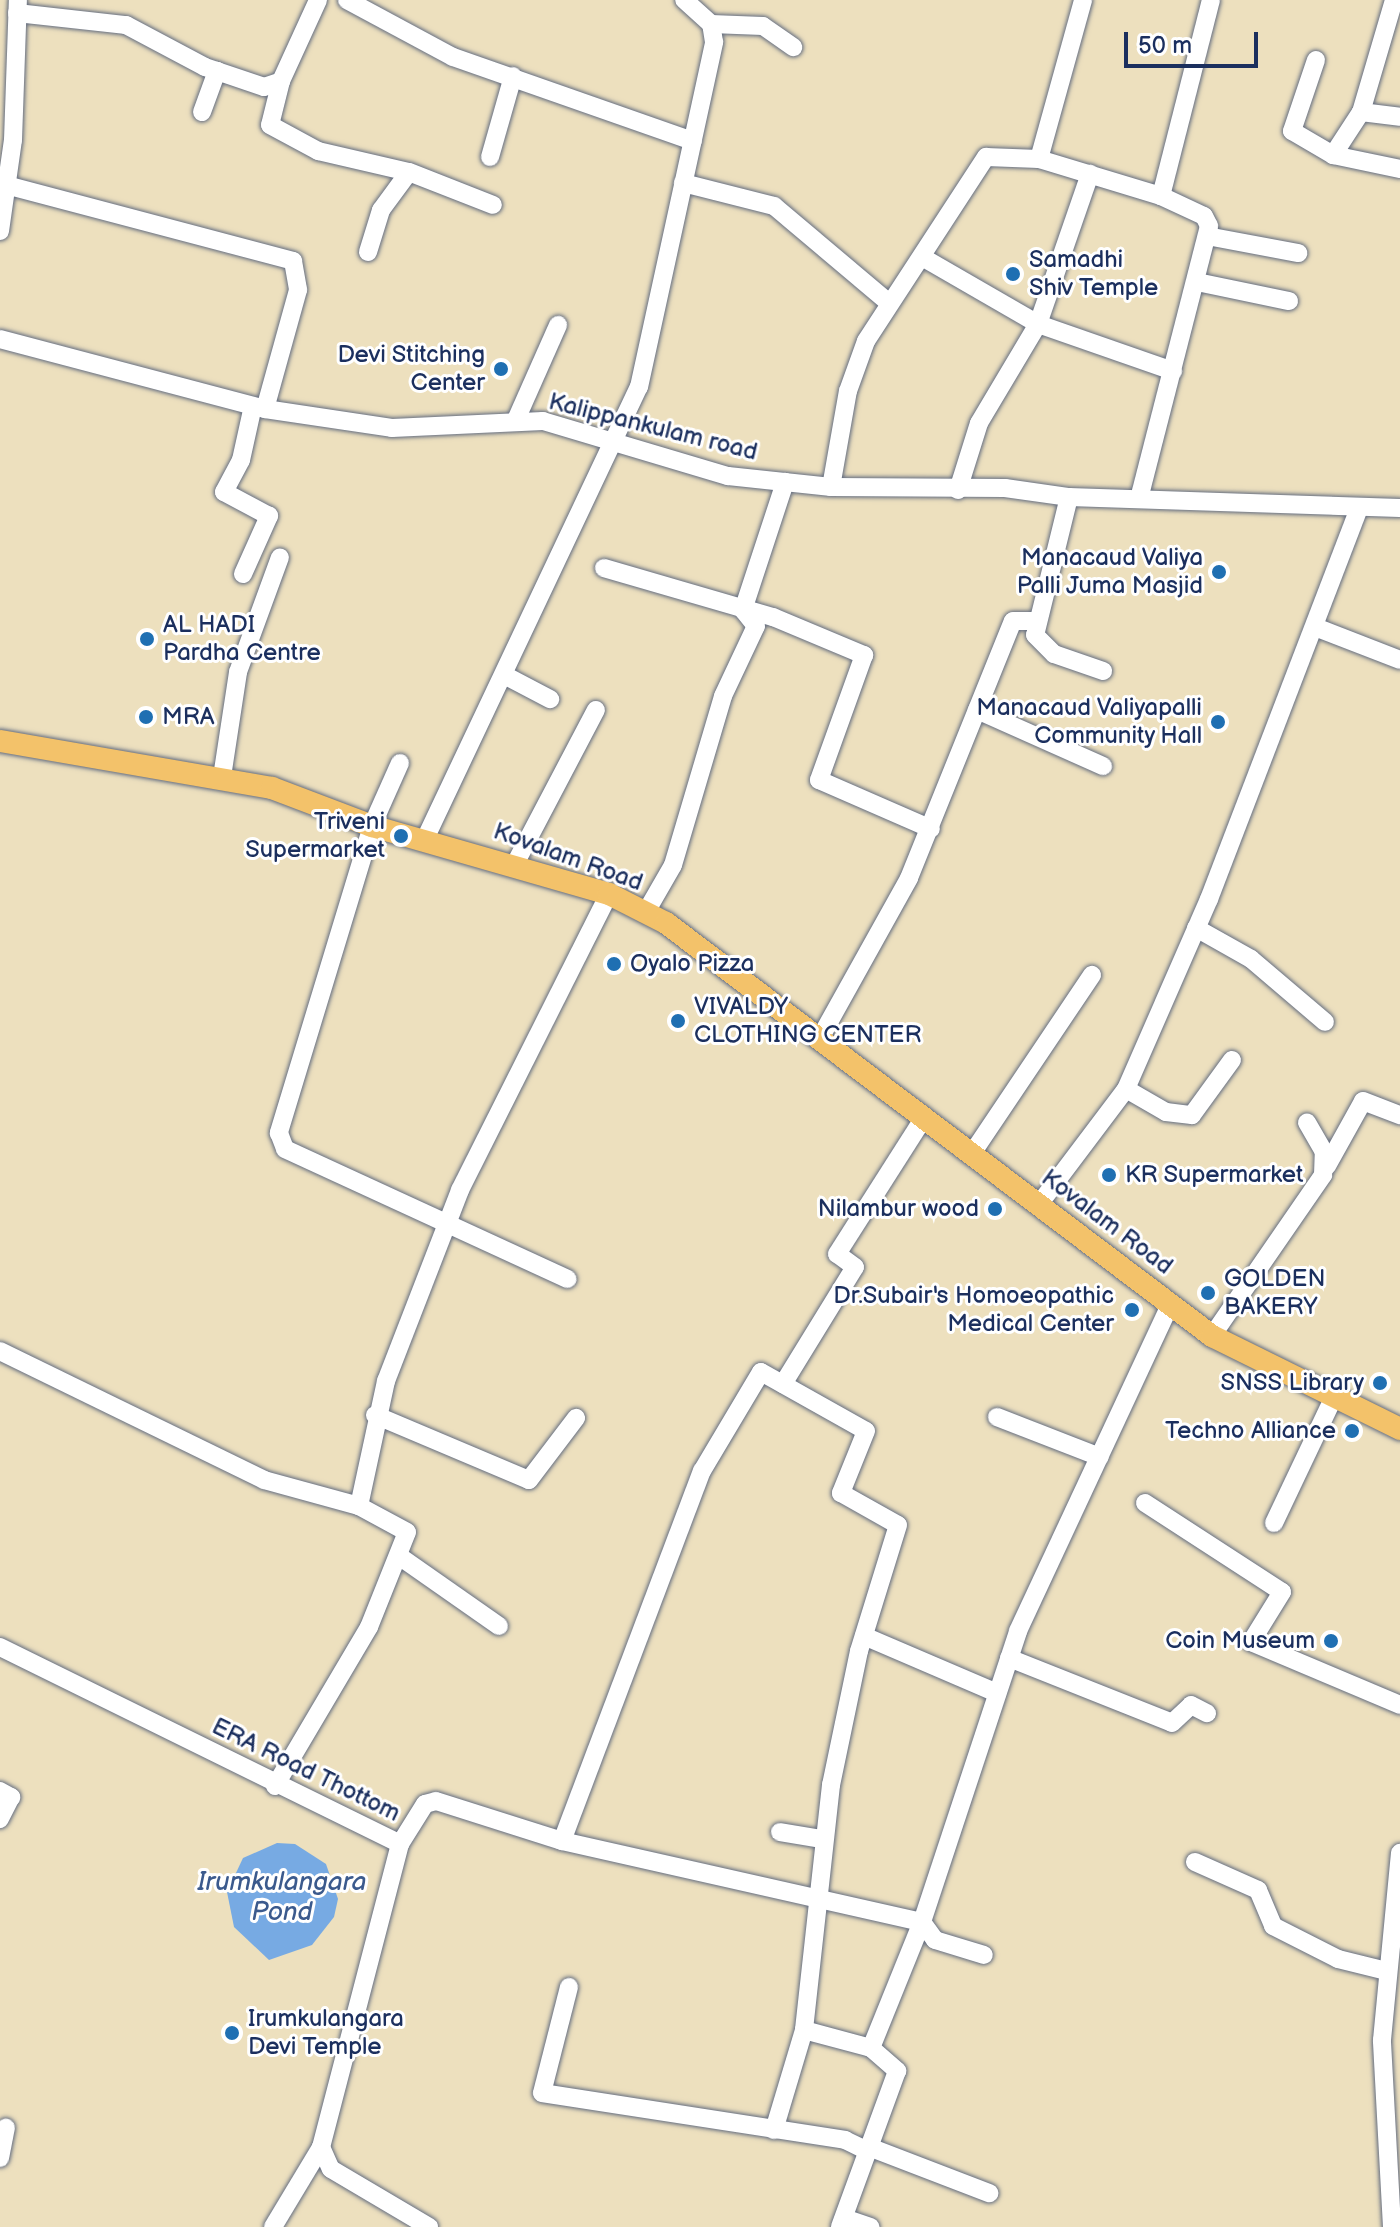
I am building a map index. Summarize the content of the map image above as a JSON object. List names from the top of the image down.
{
  "streets": {
    "main road": ["Kovalam Road"],
    "street": ["Kalippankulam road", "ERA Road Thottom"]
  },
  "water": ["Irumkulangara Pond"],
  "places": [
    "Samadhi Shiv Temple",
    "Devi Stitching Center",
    "Manacaud Valiya Palli Juma Masjid",
    "AL HADI Pardha Centre",
    "MRA",
    "Manacaud Valiyapalli Community Hall",
    "Triveni Supermarket",
    "Oyalo Pizza",
    "VIVALDY CLOTHING CENTER",
    "KR Supermarket",
    "Nilambur wood",
    "GOLDEN BAKERY",
    "Dr.Subair's Homoeopathic Medical Center",
    "SNSS Library",
    "Techno Alliance",
    "Coin Museum",
    "Irumkulangara Devi Temple"
  ],
  "scale_bar": "50 m"
}
